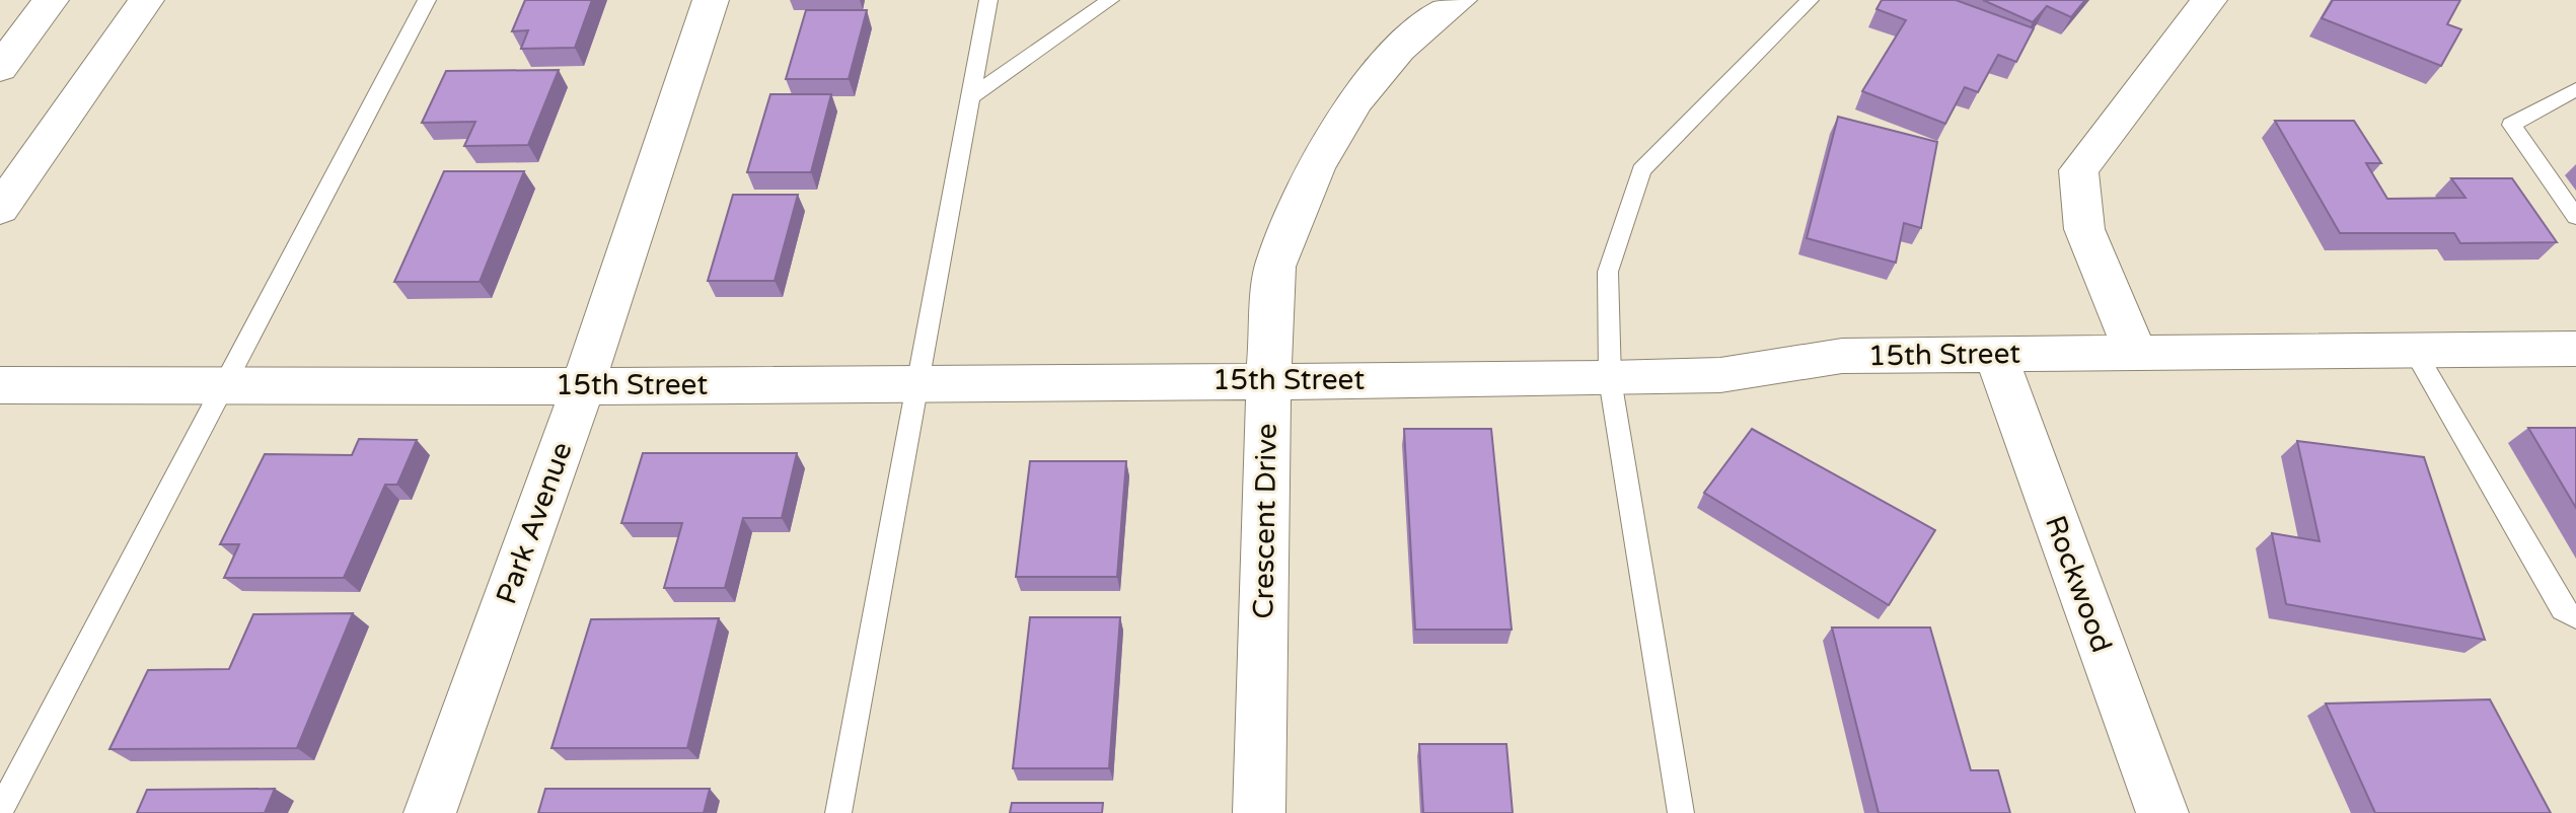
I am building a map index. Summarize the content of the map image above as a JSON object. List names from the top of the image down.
{
  "streets": {
    "street": [
      "15th Street",
      "Crescent Drive",
      "Park Avenue",
      "Rockwood"
    ]
  },
  "crossings": [
    ["15th Street", "Crescent Drive"],
    ["15th Street", "Park Avenue"],
    ["15th Street", "Rockwood"]
  ]
}
